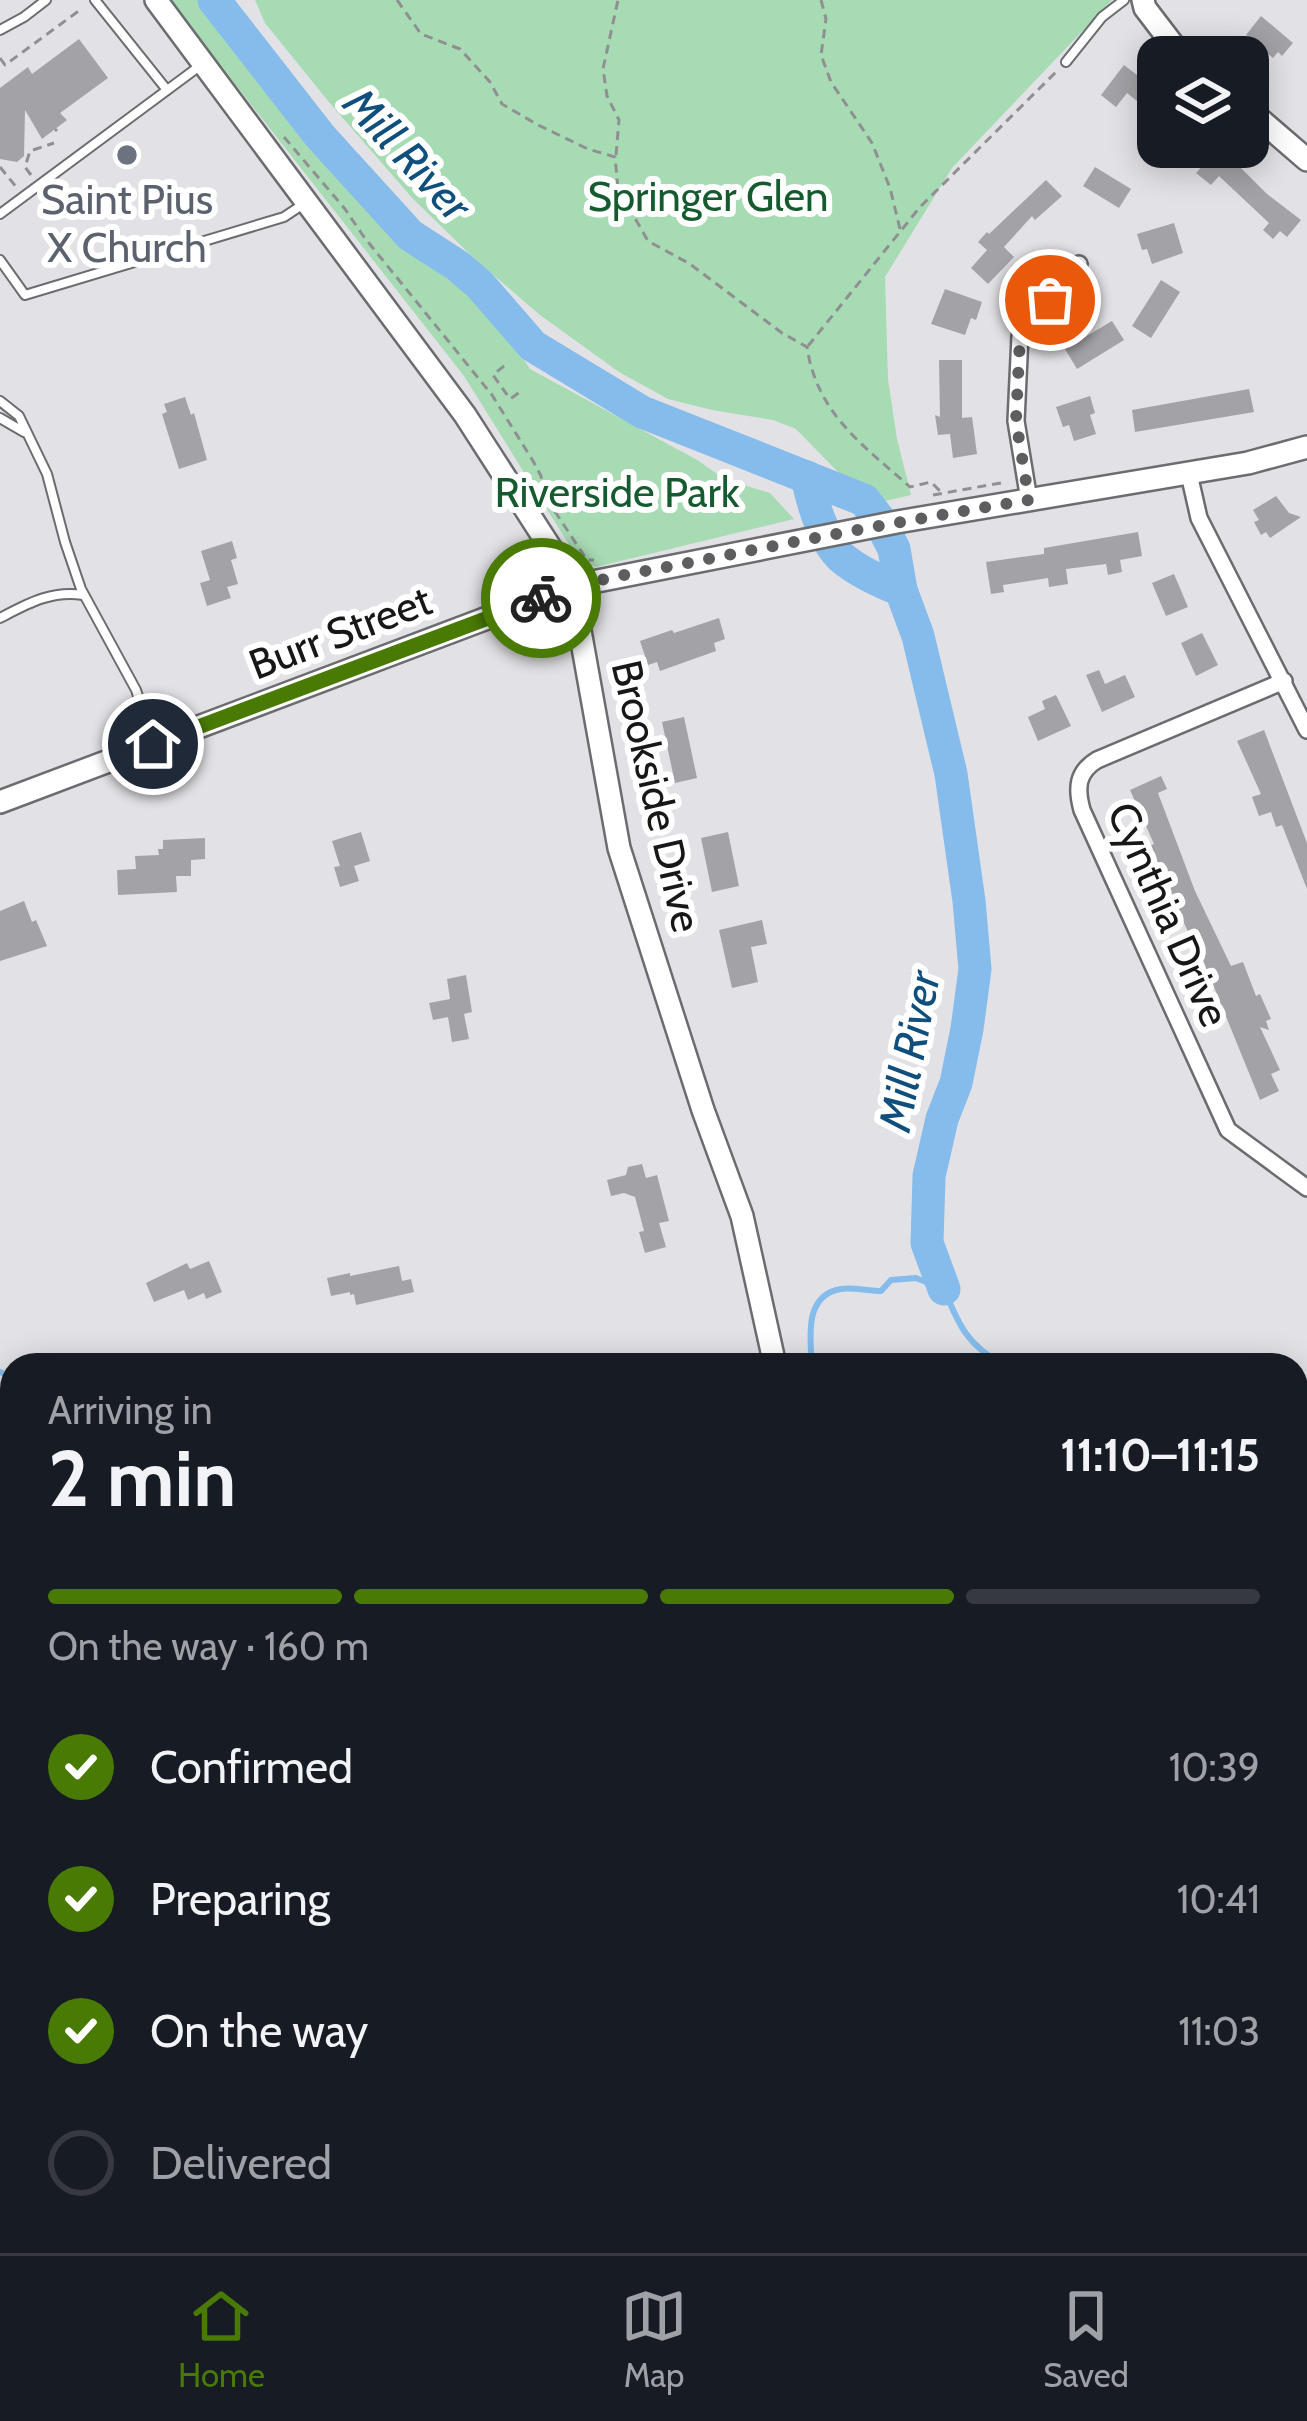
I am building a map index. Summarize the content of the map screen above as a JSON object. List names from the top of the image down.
{
  "streets": {
    "main road": ["Burr Street", "Brookside Drive"],
    "street": ["Cynthia Drive"]
  },
  "crossings": [
    ["Burr Street", "Brookside Drive"]
  ],
  "water": ["Mill River"],
  "parks": ["Springer Glen", "Riverside Park"],
  "places": ["Saint Pius X Church"],
  "page": {
    "heading": ["2 min", "Arriving in", "11:10–11:15"],
    "bar": "On the way · 160 m",
    "list": [
      ["Confirmed", "10:39"],
      ["Preparing", "10:41"],
      ["On the way", "11:03"],
      "Delivered"
    ],
    "tabs": ["Home", "Map", "Saved"]
  }
}
